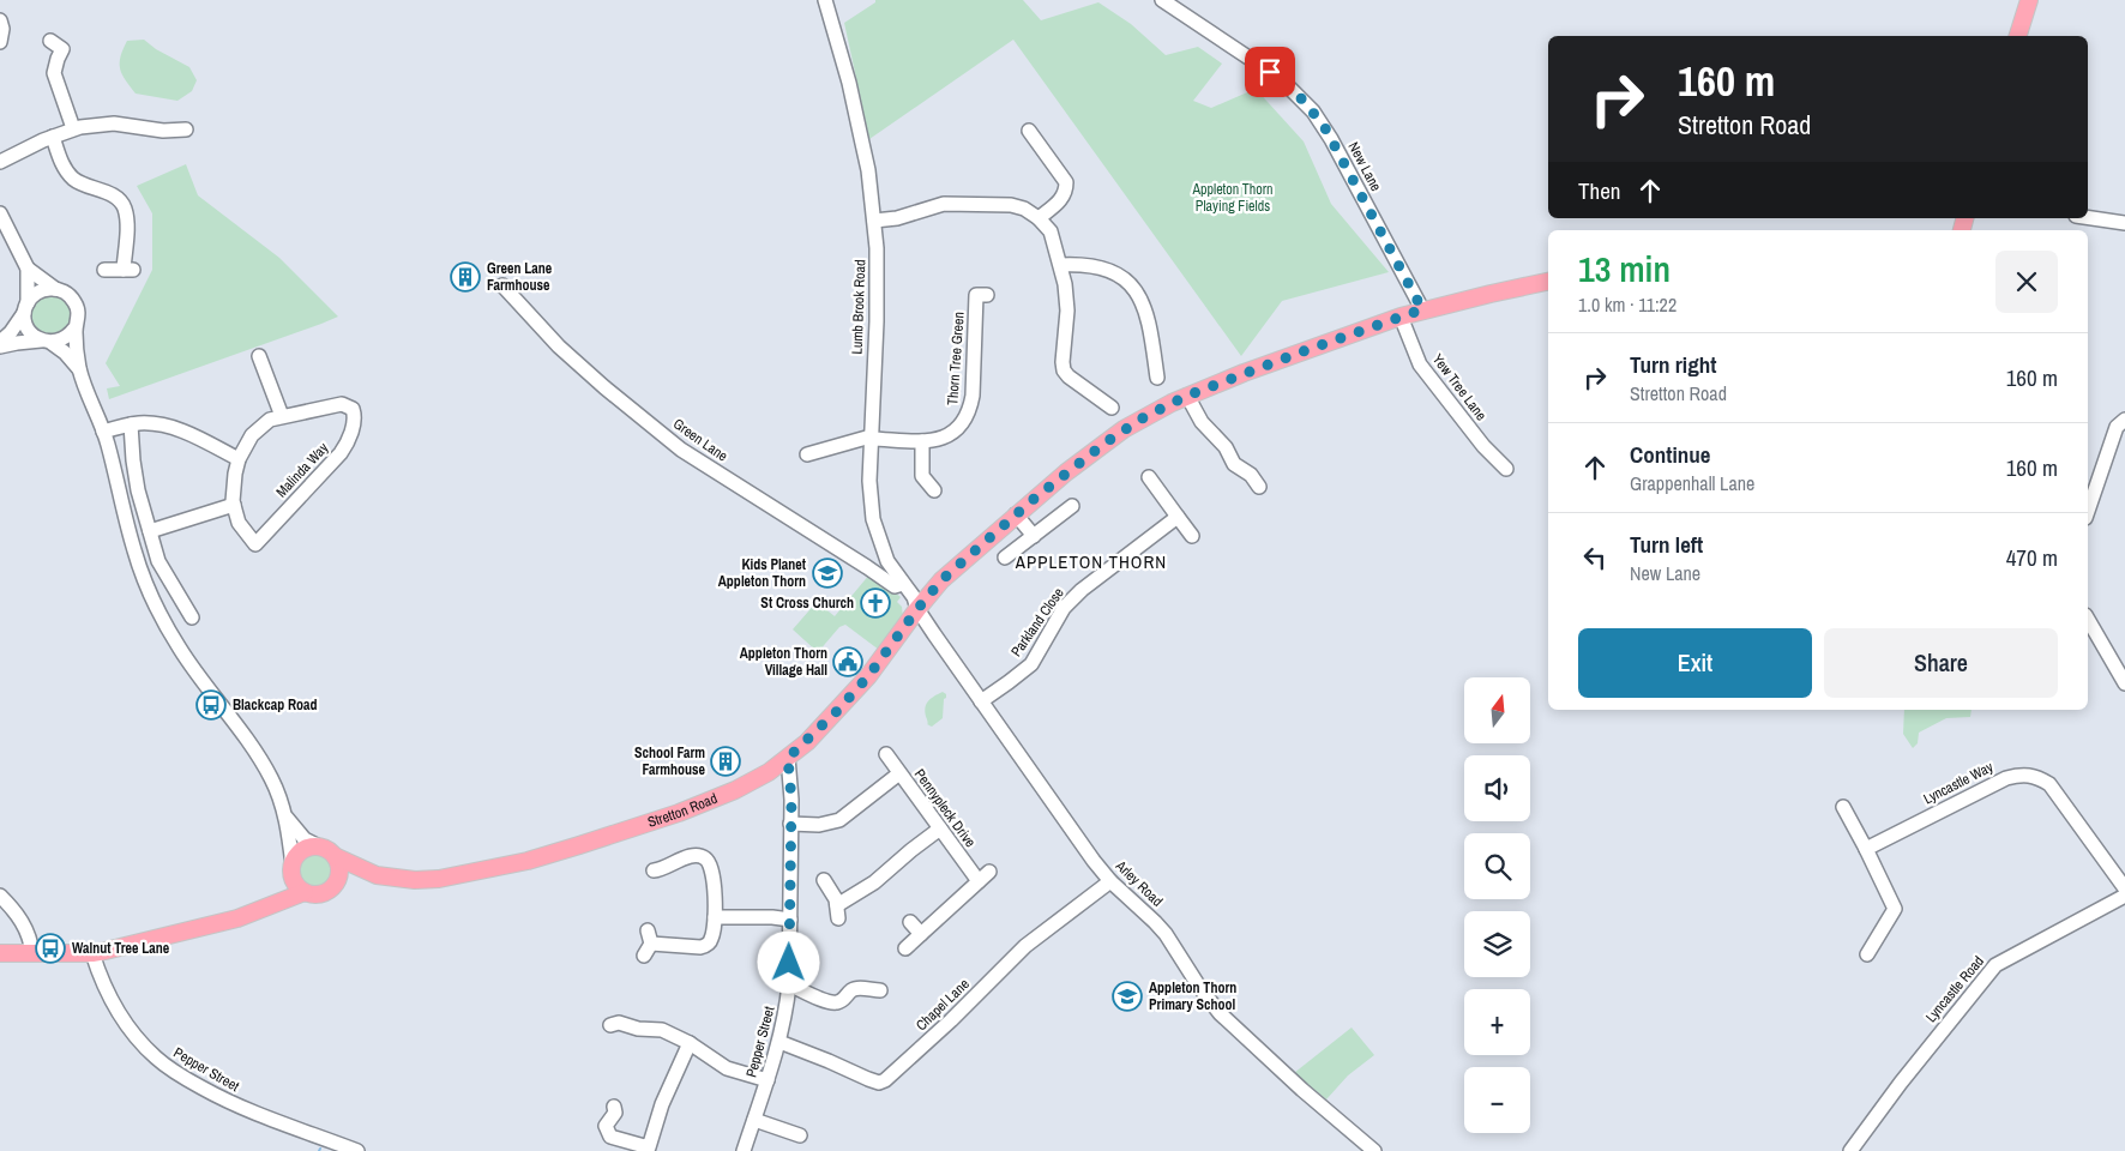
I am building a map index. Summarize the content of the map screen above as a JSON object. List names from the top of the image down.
{
  "streets": {
    "main road": ["Stretton Road"],
    "street": [
      "New Lane",
      "Lumb Brook Road",
      "Thorn Tree Green",
      "Yew Tree Lane",
      "Green Lane",
      "Malinda Way",
      "Parkland Close",
      "Lyncastle Way",
      "Pennypleck Drive",
      "Arley Road",
      "Lyncastle Road",
      "Chapel Lane",
      "Pepper Street"
    ]
  },
  "crossings": [
    ["New Lane", "Stretton Road"],
    ["Lumb Brook Road", "Thorn Tree Green"],
    ["Lumb Brook Road", "Green Lane"],
    ["Lumb Brook Road", "Stretton Road"],
    ["Lumb Brook Road", "Arley Road"],
    ["Yew Tree Lane", "Stretton Road"],
    ["Parkland Close", "Arley Road"],
    ["Stretton Road", "Arley Road"],
    ["Stretton Road", "Pepper Street"],
    ["Arley Road", "Chapel Lane"],
    ["Chapel Lane", "Pepper Street"]
  ],
  "districts": ["APPLETON THORN"],
  "parks": ["Appleton Thorn Playing Fields"],
  "places": {
    "building": ["Green Lane Farmhouse", "School Farm Farmhouse"],
    "school or university": ["Kids Planet Appleton Thorn", "Appleton Thorn Primary School"],
    "church": ["St Cross Church"],
    "public building": ["Appleton Thorn Village Hall"],
    "bus stop": ["Blackcap Road", "Walnut Tree Lane"]
  },
  "north": "top",
  "page": {
    "turn": ["160 m", "Stretton Road"],
    "then": "Then",
    "heading": ["13 min", "1.0 km · 11:22"],
    "list": [
      {
        "name": "Turn right",
        "note": "Stretton Road",
        "value": "160 m"
      },
      {
        "name": "Continue",
        "note": "Grappenhall Lane",
        "value": "160 m"
      },
      {
        "name": "Turn left",
        "note": "New Lane",
        "value": "470 m"
      }
    ],
    "buttons": ["Exit", "Share"],
    "map_buttons": ["+", "−"]
  }
}
